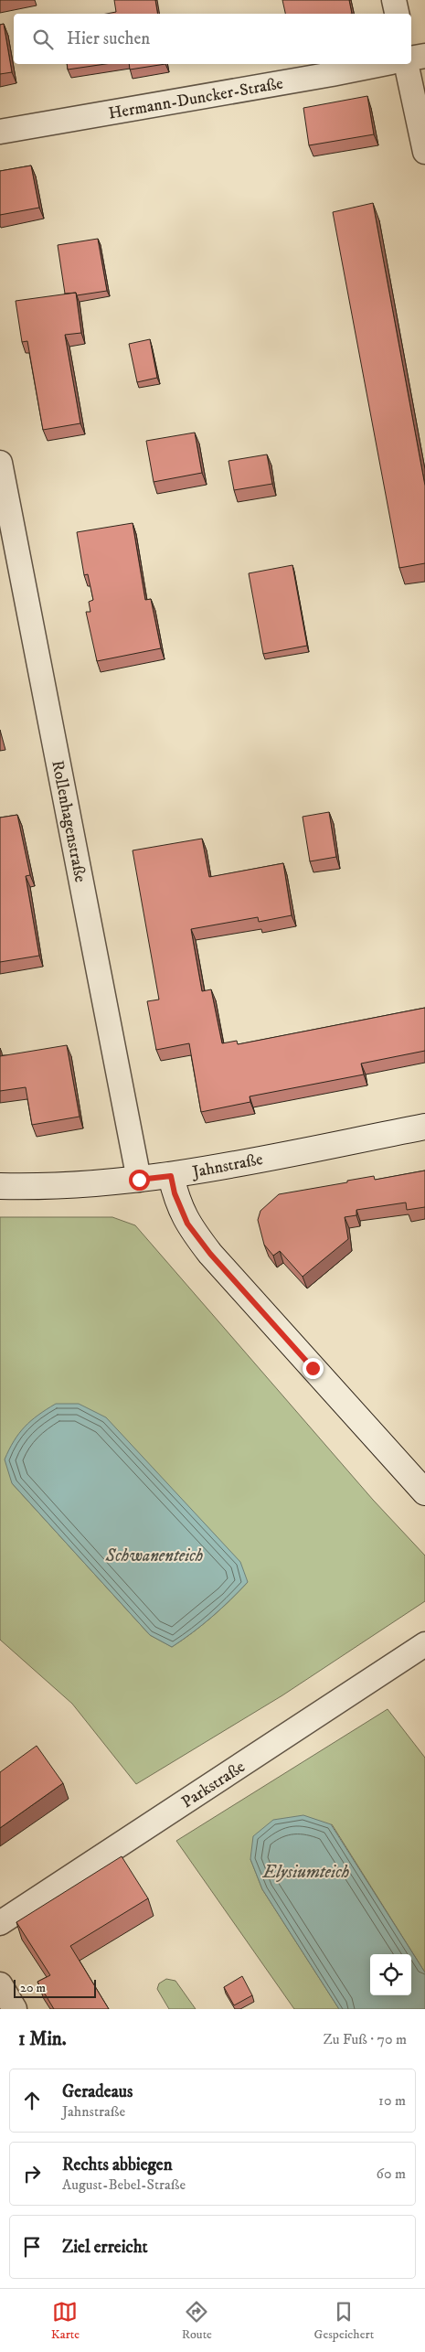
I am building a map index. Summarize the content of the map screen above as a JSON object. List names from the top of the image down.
{
  "streets": {
    "main road": ["Jahnstraße"],
    "street": ["Hermann-Duncker-Straße", "Rollenhagenstraße", "Parkstraße"]
  },
  "crossings": [
    ["Rollenhagenstraße", "Jahnstraße"]
  ],
  "water": ["Schwanenteich", "Elysiumteich"],
  "scale_bar": "20 m",
  "page": {
    "search": "Hier suchen",
    "scale": "20 m",
    "heading": ["1 Min.", "Zu Fuß · 70 m"],
    "list": [
      ["Geradeaus", "Jahnstraße", "10 m"],
      ["Rechts abbiegen", "August-Bebel-Straße", "60 m"],
      "Ziel erreicht"
    ],
    "nav": ["Karte", "Route", "Gespeichert"]
  }
}
